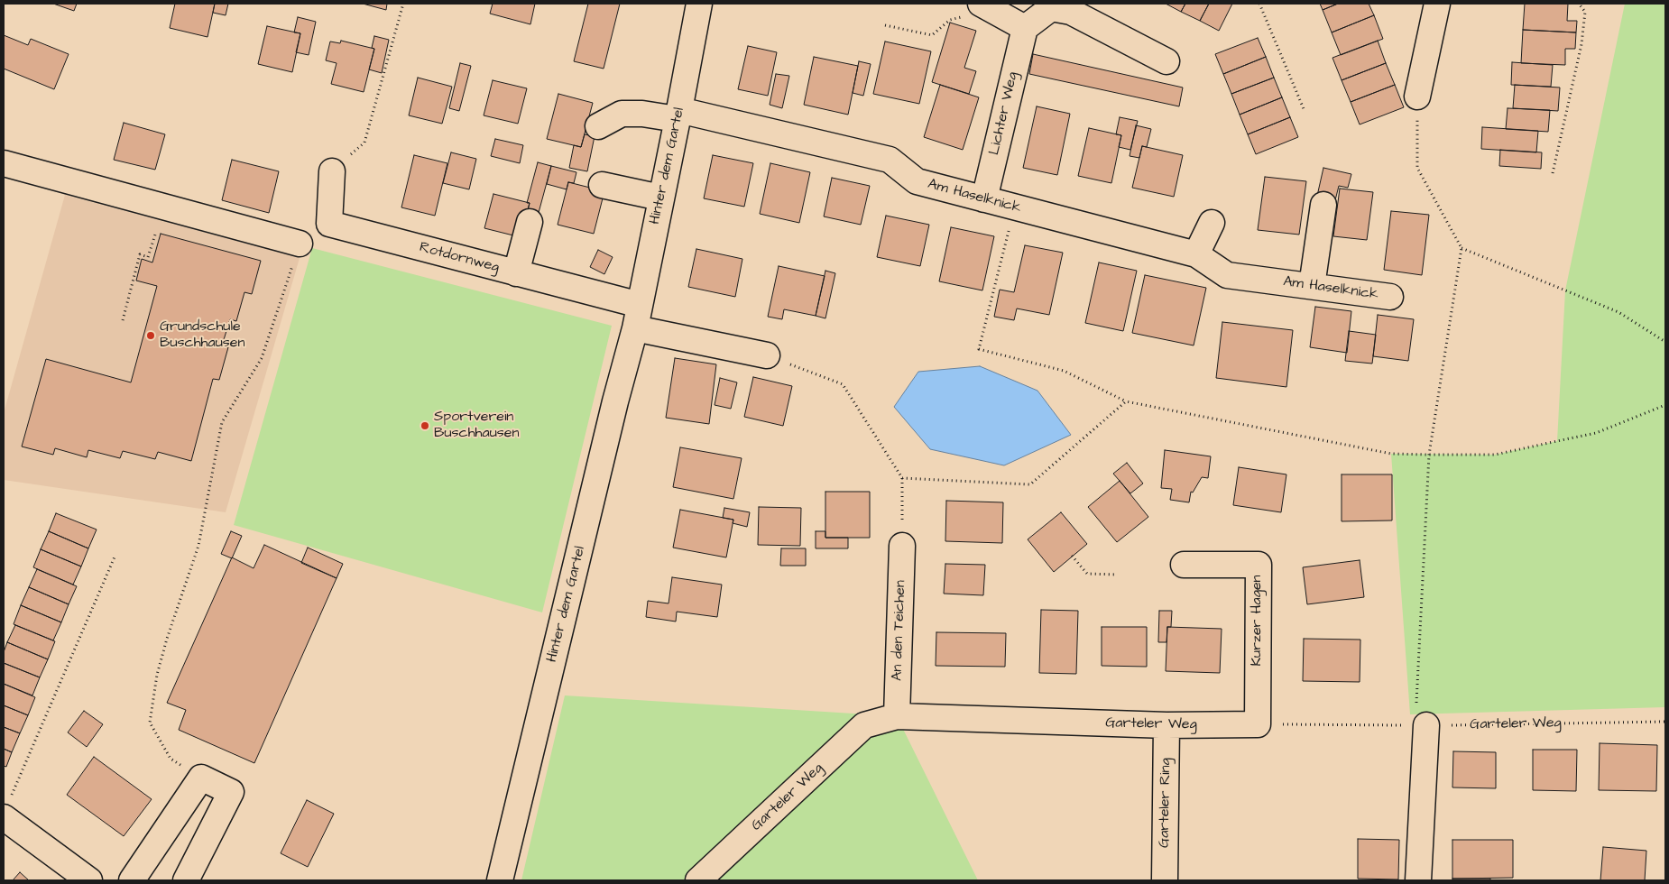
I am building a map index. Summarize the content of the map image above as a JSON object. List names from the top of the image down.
{
  "streets": {
    "street": [
      "Lichter Weg",
      "Hinter dem Gartel",
      "Am Haselknick",
      "Rotdornweg",
      "Kurzer Hagen",
      "An den Teichen",
      "Garteler Weg",
      "Garteler Ring"
    ]
  },
  "crossings": [
    ["Lichter Weg", "Am Haselknick"],
    ["Hinter dem Gartel", "Am Haselknick"],
    ["Hinter dem Gartel", "Rotdornweg"],
    ["Kurzer Hagen", "Garteler Weg"],
    ["An den Teichen", "Garteler Weg"],
    ["Garteler Weg", "Garteler Ring"]
  ],
  "places": ["Grundschule Buschhausen", "Sportverein Buschhausen"]
}
